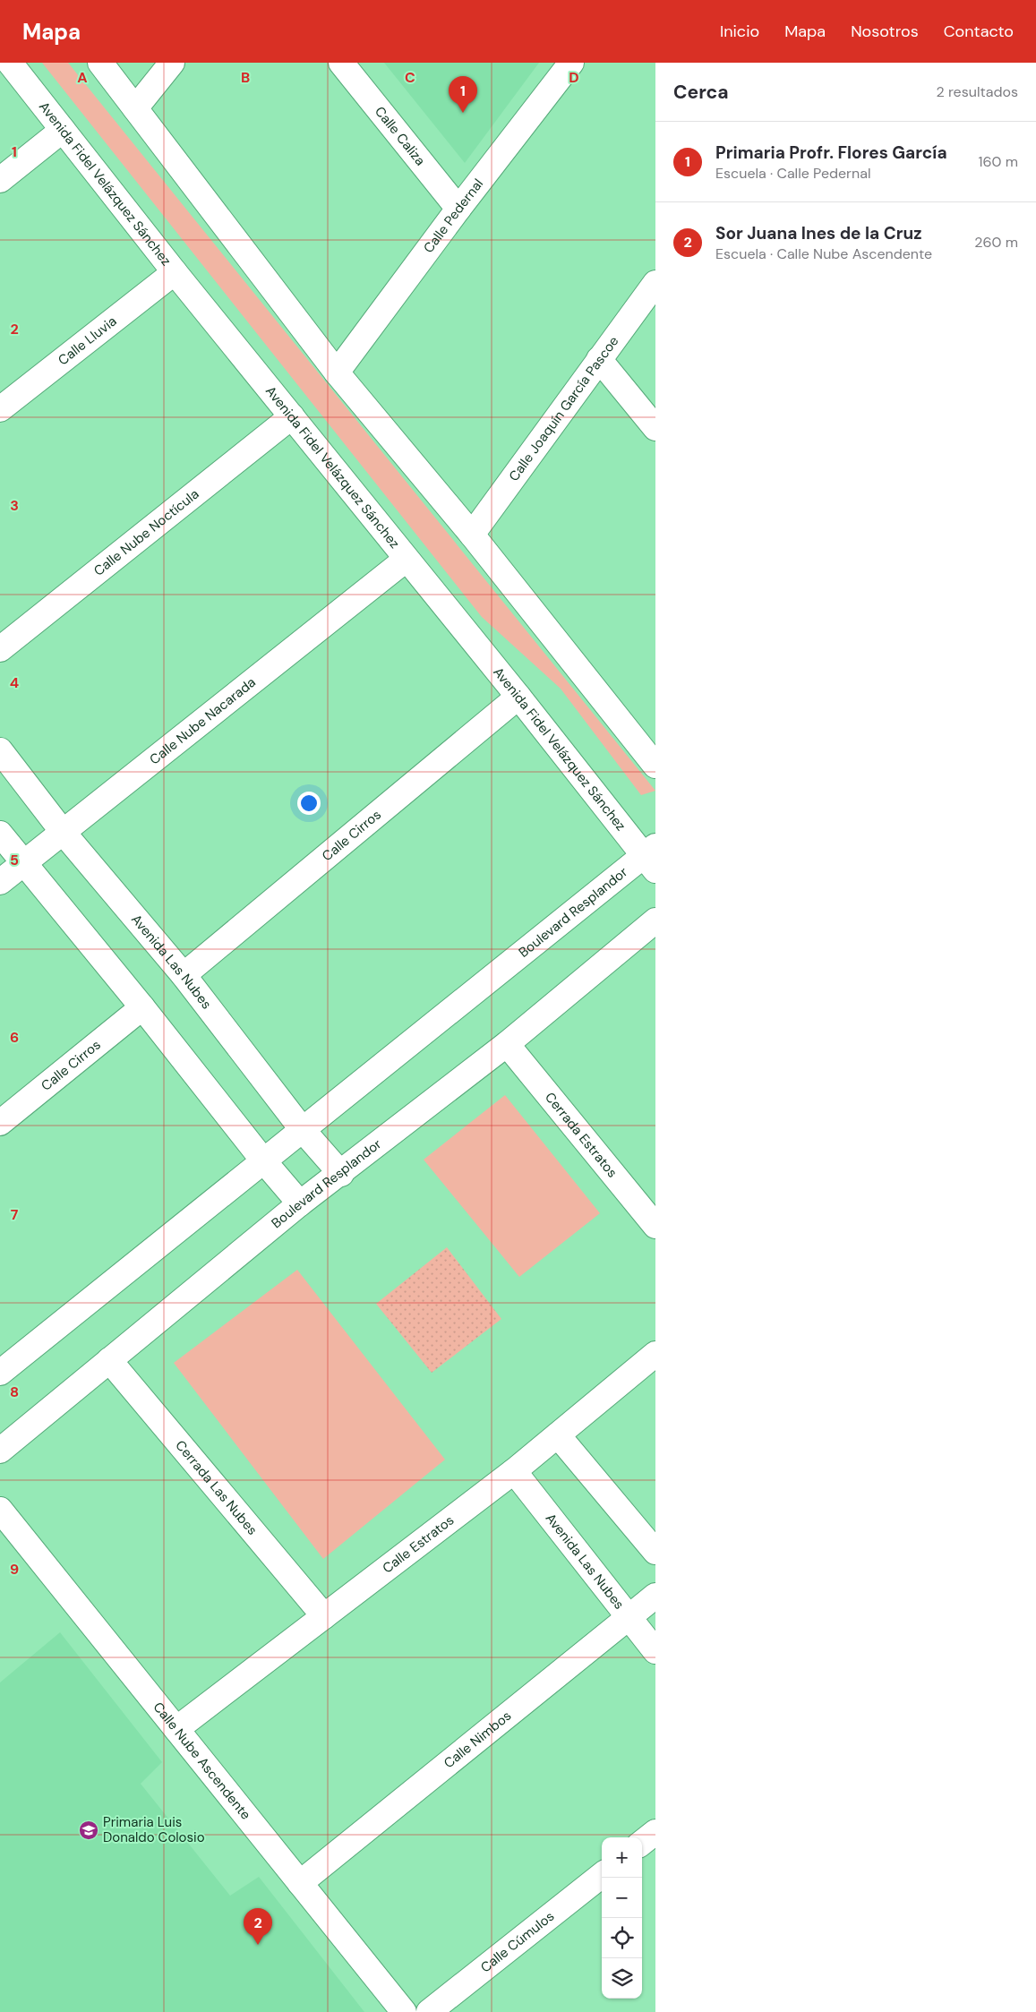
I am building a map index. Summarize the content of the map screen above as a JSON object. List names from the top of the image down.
{
  "streets": {
    "street": [
      "Calle Caliza",
      "Avenida Fidel Velázquez Sánchez",
      "Calle Pedernal",
      "Calle Lluvia",
      "Calle Joaquín García Pascoe",
      "Calle Nube Noctícula",
      "Calle Nube Nacarada",
      "Calle Cirros",
      "Boulevard Resplandor",
      "Avenida Las Nubes",
      "Cerrada Estratos",
      "Cerrada Las Nubes",
      "Calle Estratos",
      "Calle Nimbos",
      "Calle Nube Ascendente",
      "Calle Cúmulos"
    ]
  },
  "crossings": [
    ["Calle Caliza", "Calle Pedernal"],
    ["Avenida Fidel Velázquez Sánchez", "Calle Lluvia"],
    ["Avenida Fidel Velázquez Sánchez", "Calle Nube Noctícula"],
    ["Avenida Fidel Velázquez Sánchez", "Calle Nube Nacarada"],
    ["Avenida Fidel Velázquez Sánchez", "Calle Cirros"],
    ["Avenida Fidel Velázquez Sánchez", "Boulevard Resplandor"],
    ["Calle Nube Nacarada", "Avenida Las Nubes"],
    ["Calle Cirros", "Avenida Las Nubes"],
    ["Boulevard Resplandor", "Avenida Las Nubes"],
    ["Boulevard Resplandor", "Cerrada Estratos"],
    ["Boulevard Resplandor", "Cerrada Las Nubes"],
    ["Avenida Las Nubes", "Calle Estratos"],
    ["Avenida Las Nubes", "Calle Nimbos"],
    ["Cerrada Las Nubes", "Calle Estratos"],
    ["Calle Estratos", "Calle Nube Ascendente"],
    ["Calle Nimbos", "Calle Nube Ascendente"]
  ],
  "places": {
    "school or university": ["Primaria Luis Donaldo Colosio"]
  },
  "page": {
    "header": "Mapa",
    "nav": [
      "Inicio",
      "Mapa",
      "Nosotros",
      "Contacto"
    ],
    "heading": ["Cerca", "2 resultados"],
    "pins": ["1", "2"],
    "list": [
      {
        "mark": "1",
        "name": "Primaria Profr. Flores García",
        "note": "Escuela · Calle Pedernal",
        "value": "160 m"
      },
      {
        "mark": "2",
        "name": "Sor Juana Ines de la Cruz",
        "note": "Escuela · Calle Nube Ascendente",
        "value": "260 m"
      }
    ],
    "map_buttons": ["+", "−"]
  },
  "grid": {
    "columns": [
      "A",
      "B",
      "C",
      "D"
    ],
    "rows": [
      "1",
      "2",
      "3",
      "4",
      "5",
      "6",
      "7",
      "8",
      "9"
    ]
  }
}
